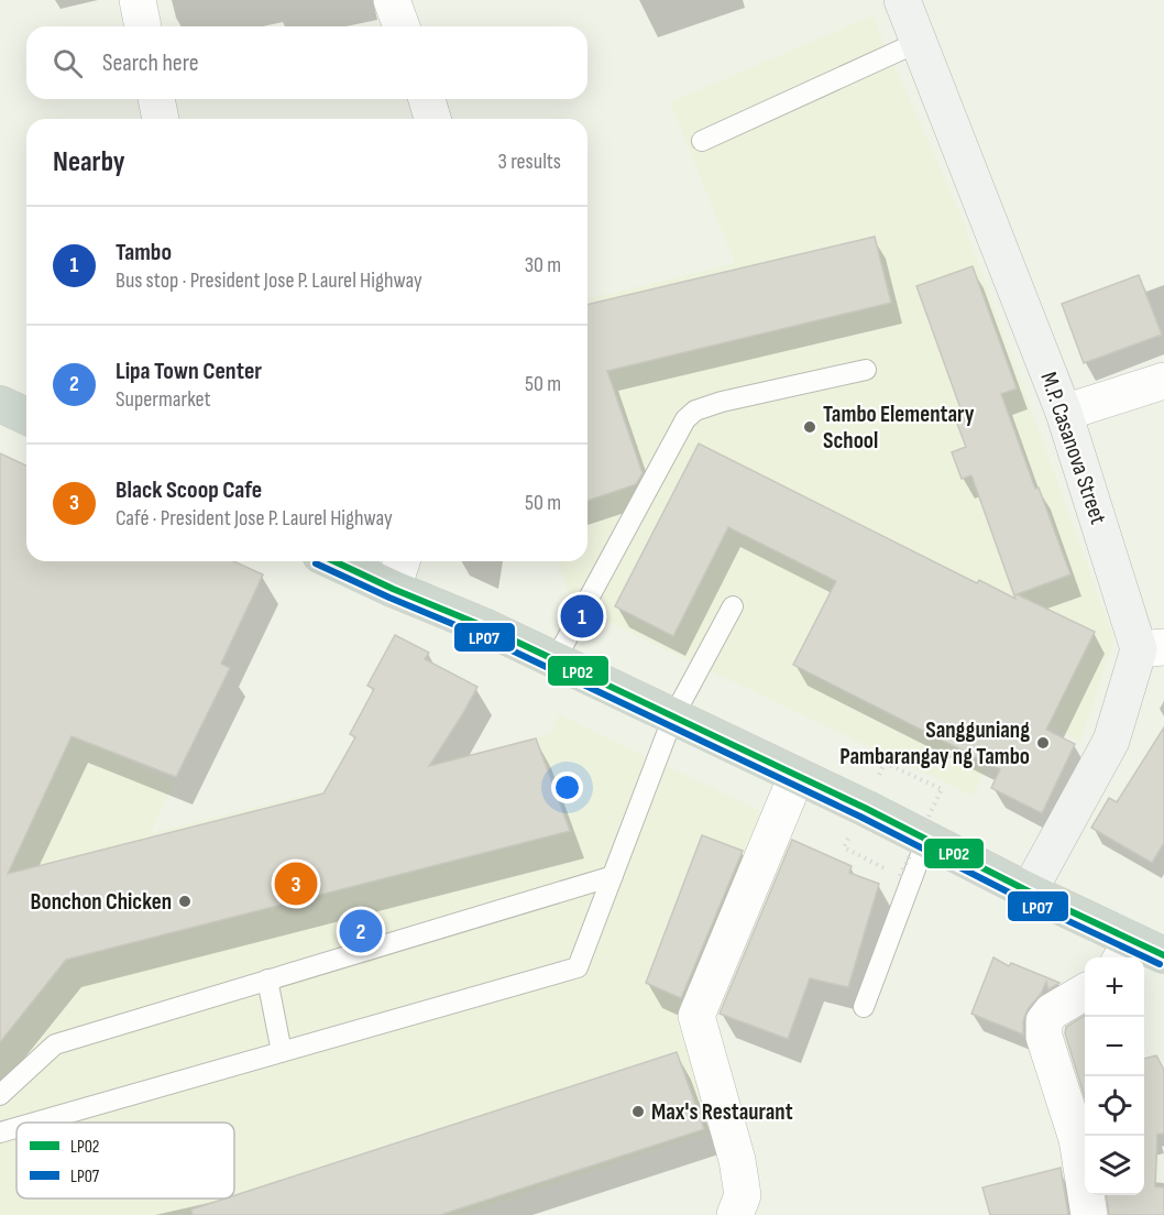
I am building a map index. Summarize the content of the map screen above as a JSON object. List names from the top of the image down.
{
  "streets": {
    "street": ["M.P. Casanova Street"]
  },
  "places": [
    "Tambo Elementary School",
    "Sangguniang Pambarangay ng Tambo",
    "Bonchon Chicken",
    "Max's Restaurant"
  ],
  "lines": ["transit line LP02", "transit line LP07"],
  "legend": ["LP02", "LP07"],
  "page": {
    "search": "Search here",
    "heading": ["Nearby", "3 results"],
    "list": [
      {
        "mark": "1",
        "name": "Tambo",
        "note": "Bus stop · President Jose P. Laurel Highway",
        "value": "30 m"
      },
      {
        "mark": "2",
        "name": "Lipa Town Center",
        "note": "Supermarket",
        "value": "50 m"
      },
      {
        "mark": "3",
        "name": "Black Scoop Cafe",
        "note": "Café · President Jose P. Laurel Highway",
        "value": "50 m"
      }
    ],
    "pins": ["1", "3", "2"],
    "map_buttons": ["+", "−"]
  }
}
